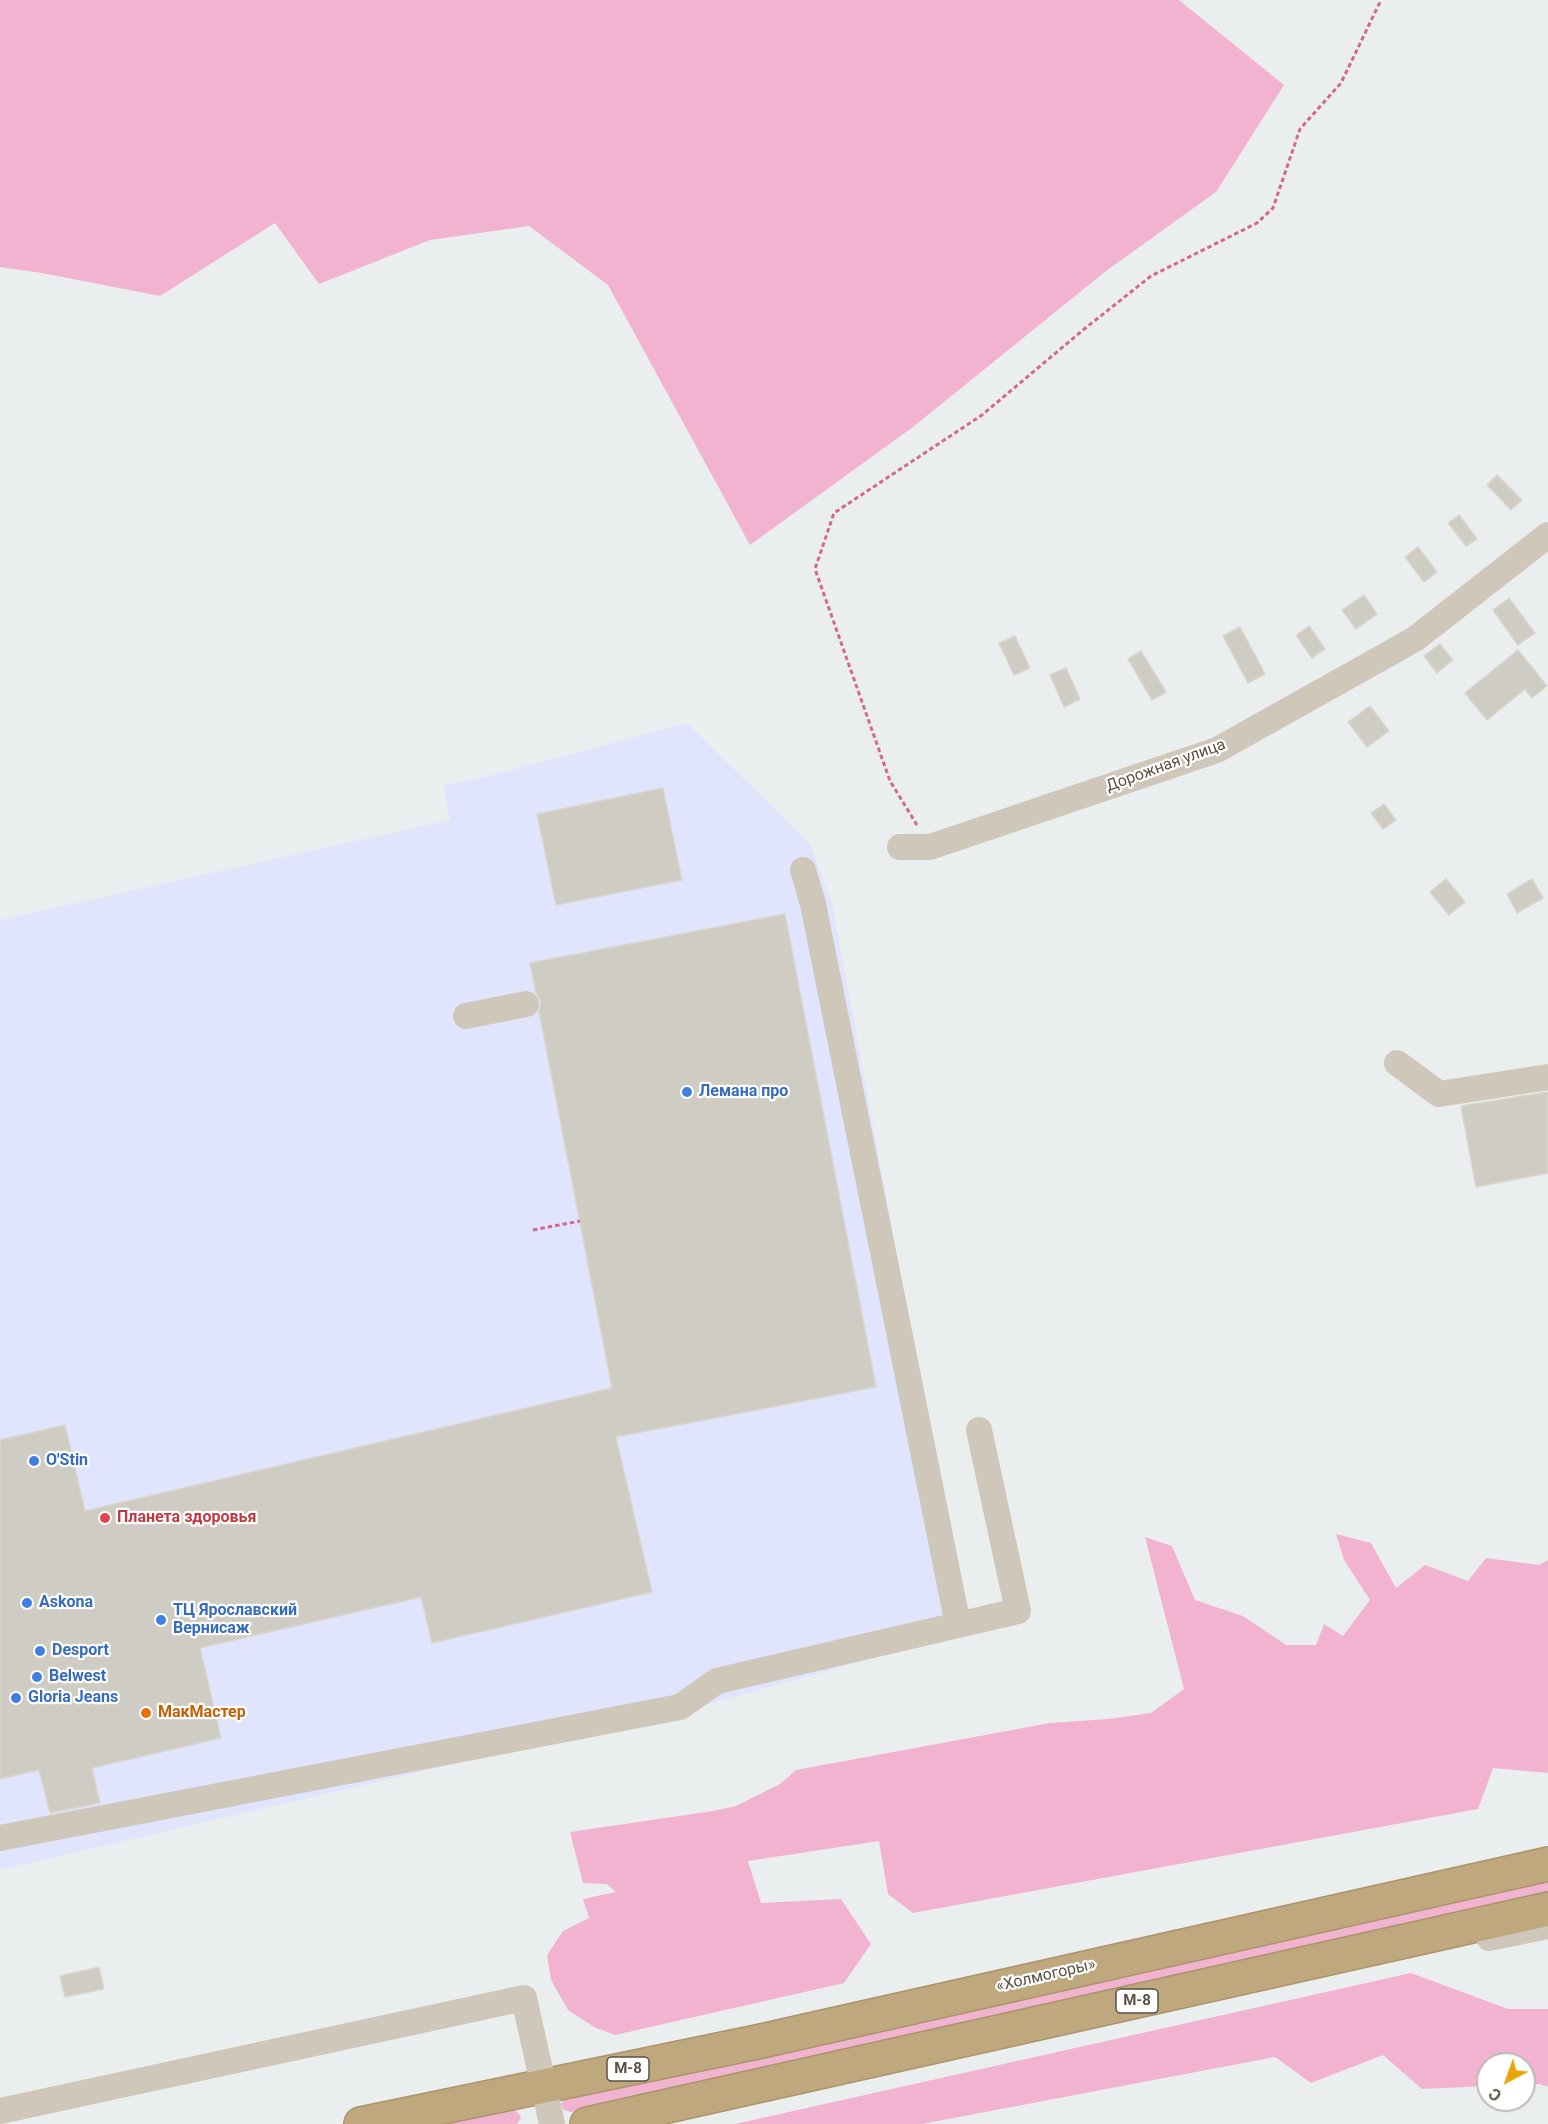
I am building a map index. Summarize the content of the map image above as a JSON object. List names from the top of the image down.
{
  "streets": {
    "highway": ["«Холмогоры»", "М-8"],
    "street": ["Дорожная улица"]
  },
  "crossings": [
    ["«Холмогоры»", "М-8"]
  ],
  "places": [
    "Лемана про",
    "O'Stin",
    "Планета здоровья",
    "Askona",
    "ТЦ Ярославский Вернисаж",
    "Desport",
    "Belwest",
    "Gloria Jeans",
    "МакМастер"
  ],
  "north": "bottom left"
}
